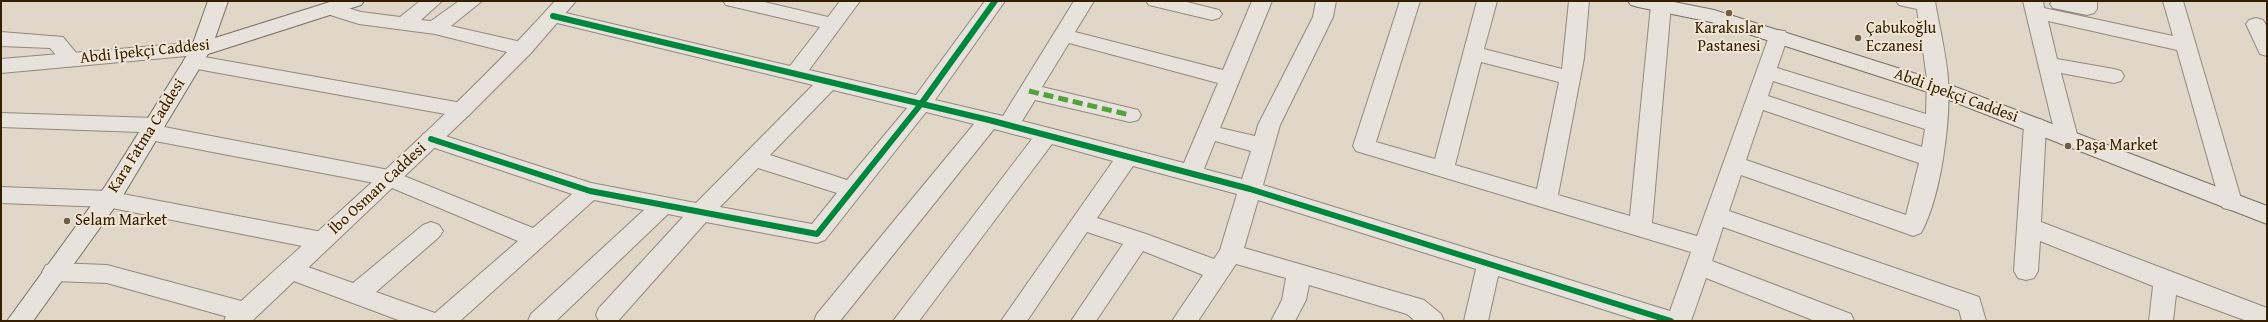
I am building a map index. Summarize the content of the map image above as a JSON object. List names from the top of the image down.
{
  "streets": {
    "street": ["Abdi İpekçi Caddesi", "Kara Fatma Caddesi", "İbo Osman Caddesi"]
  },
  "crossings": [
    ["Abdi İpekçi Caddesi", "Kara Fatma Caddesi"]
  ],
  "places": [
    "Karakıslar Pastanesi",
    "Çabukoğlu Eczanesi",
    "Paşa Market",
    "Selam Market"
  ]
}
